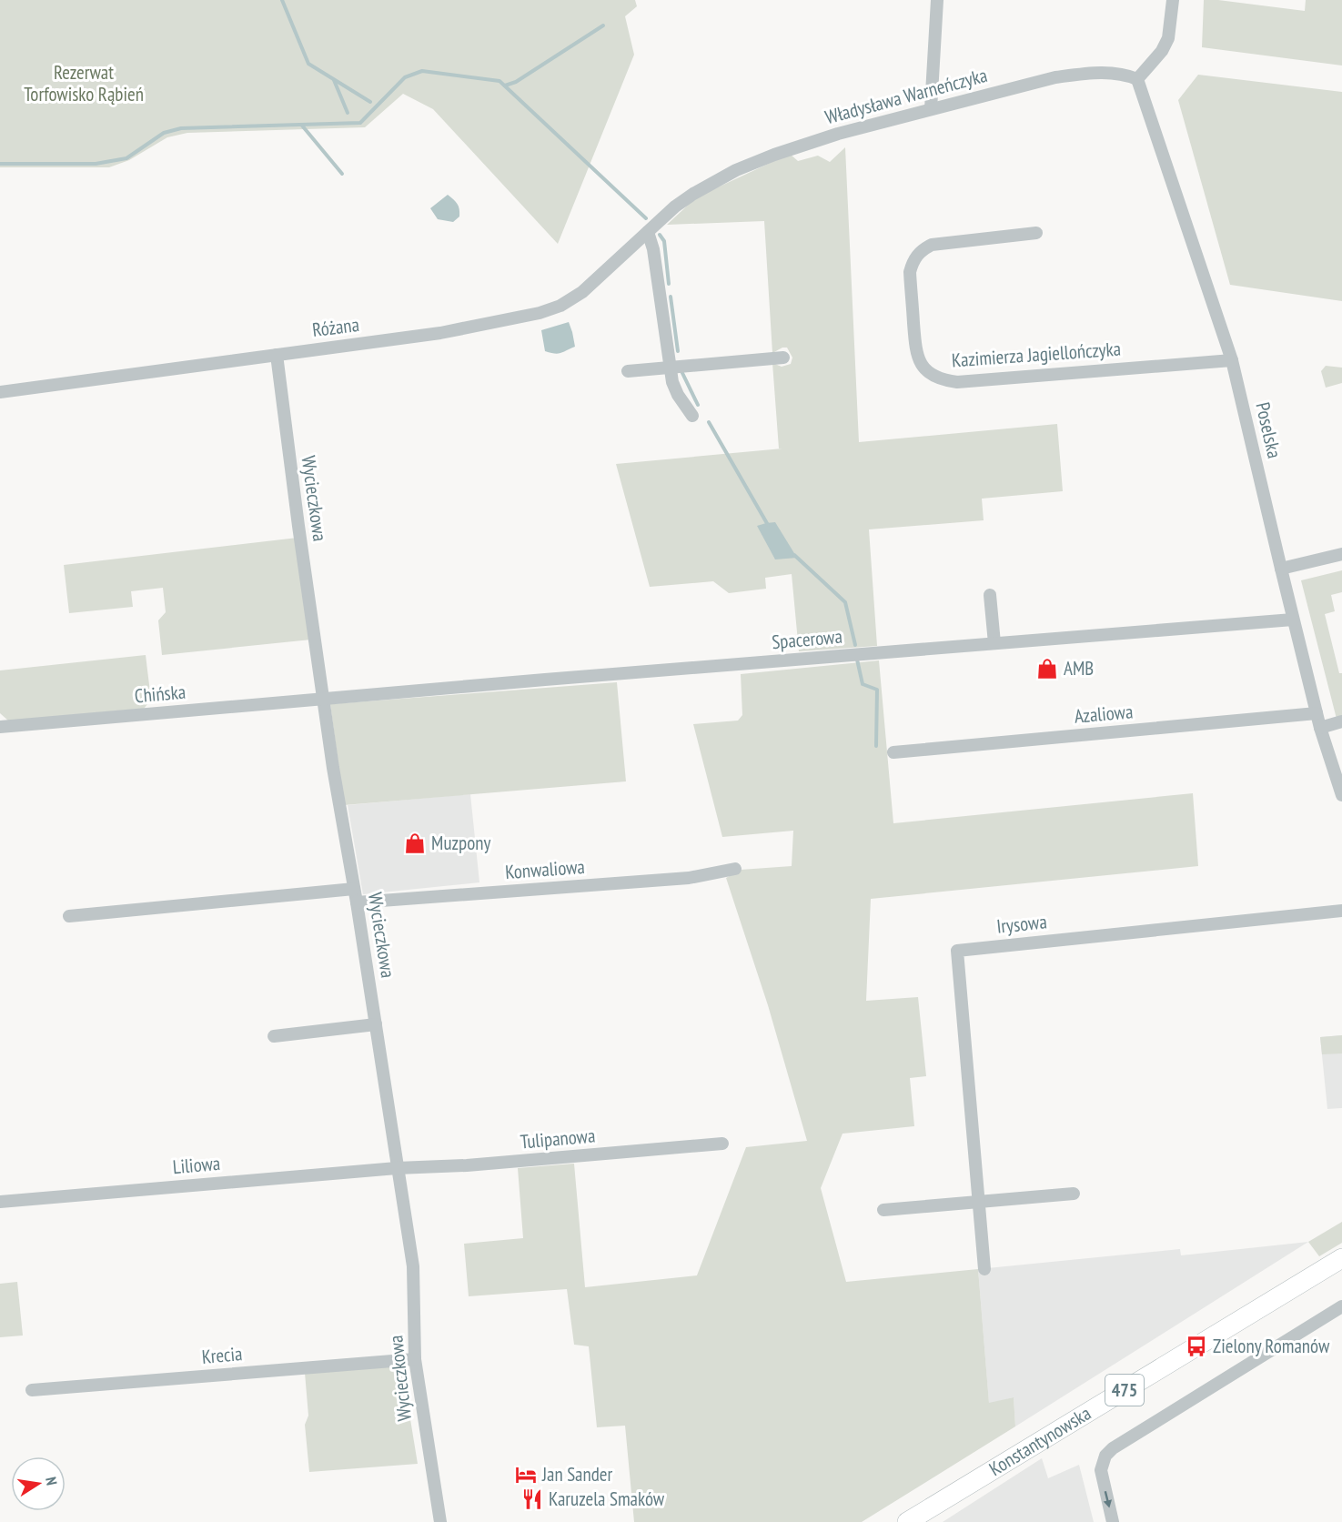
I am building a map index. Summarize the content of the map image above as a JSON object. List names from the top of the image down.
{
  "streets": {
    "main road": ["475", "Konstantynowska"],
    "street": [
      "Władysława Warneńczyka",
      "Różana",
      "Kazimierza Jagiellończyka",
      "Poselska",
      "Wycieczkowa",
      "Spacerowa",
      "Chińska",
      "Azaliowa",
      "Konwaliowa",
      "Irysowa",
      "Tulipanowa",
      "Liliowa",
      "Krecia"
    ]
  },
  "crossings": [
    ["Władysława Warneńczyka", "Różana"],
    ["Władysława Warneńczyka", "Poselska"],
    ["Różana", "Wycieczkowa"],
    ["Kazimierza Jagiellończyka", "Poselska"],
    ["Poselska", "Spacerowa"],
    ["Poselska", "Azaliowa"],
    ["Wycieczkowa", "Spacerowa"],
    ["Wycieczkowa", "Chińska"],
    ["Wycieczkowa", "Konwaliowa"],
    ["Wycieczkowa", "Tulipanowa"],
    ["Wycieczkowa", "Liliowa"],
    ["Wycieczkowa", "Krecia"],
    ["Spacerowa", "Chińska"],
    ["Tulipanowa", "Liliowa"]
  ],
  "parks": ["Rezerwat Torfowisko Rąbień"],
  "places": {
    "shop": ["AMB", "Muzpony"],
    "bus stop": ["Zielony Romanów"],
    "hotel": ["Jan Sander"],
    "restaurant": ["Karuzela Smaków"]
  },
  "north": "right"
}
